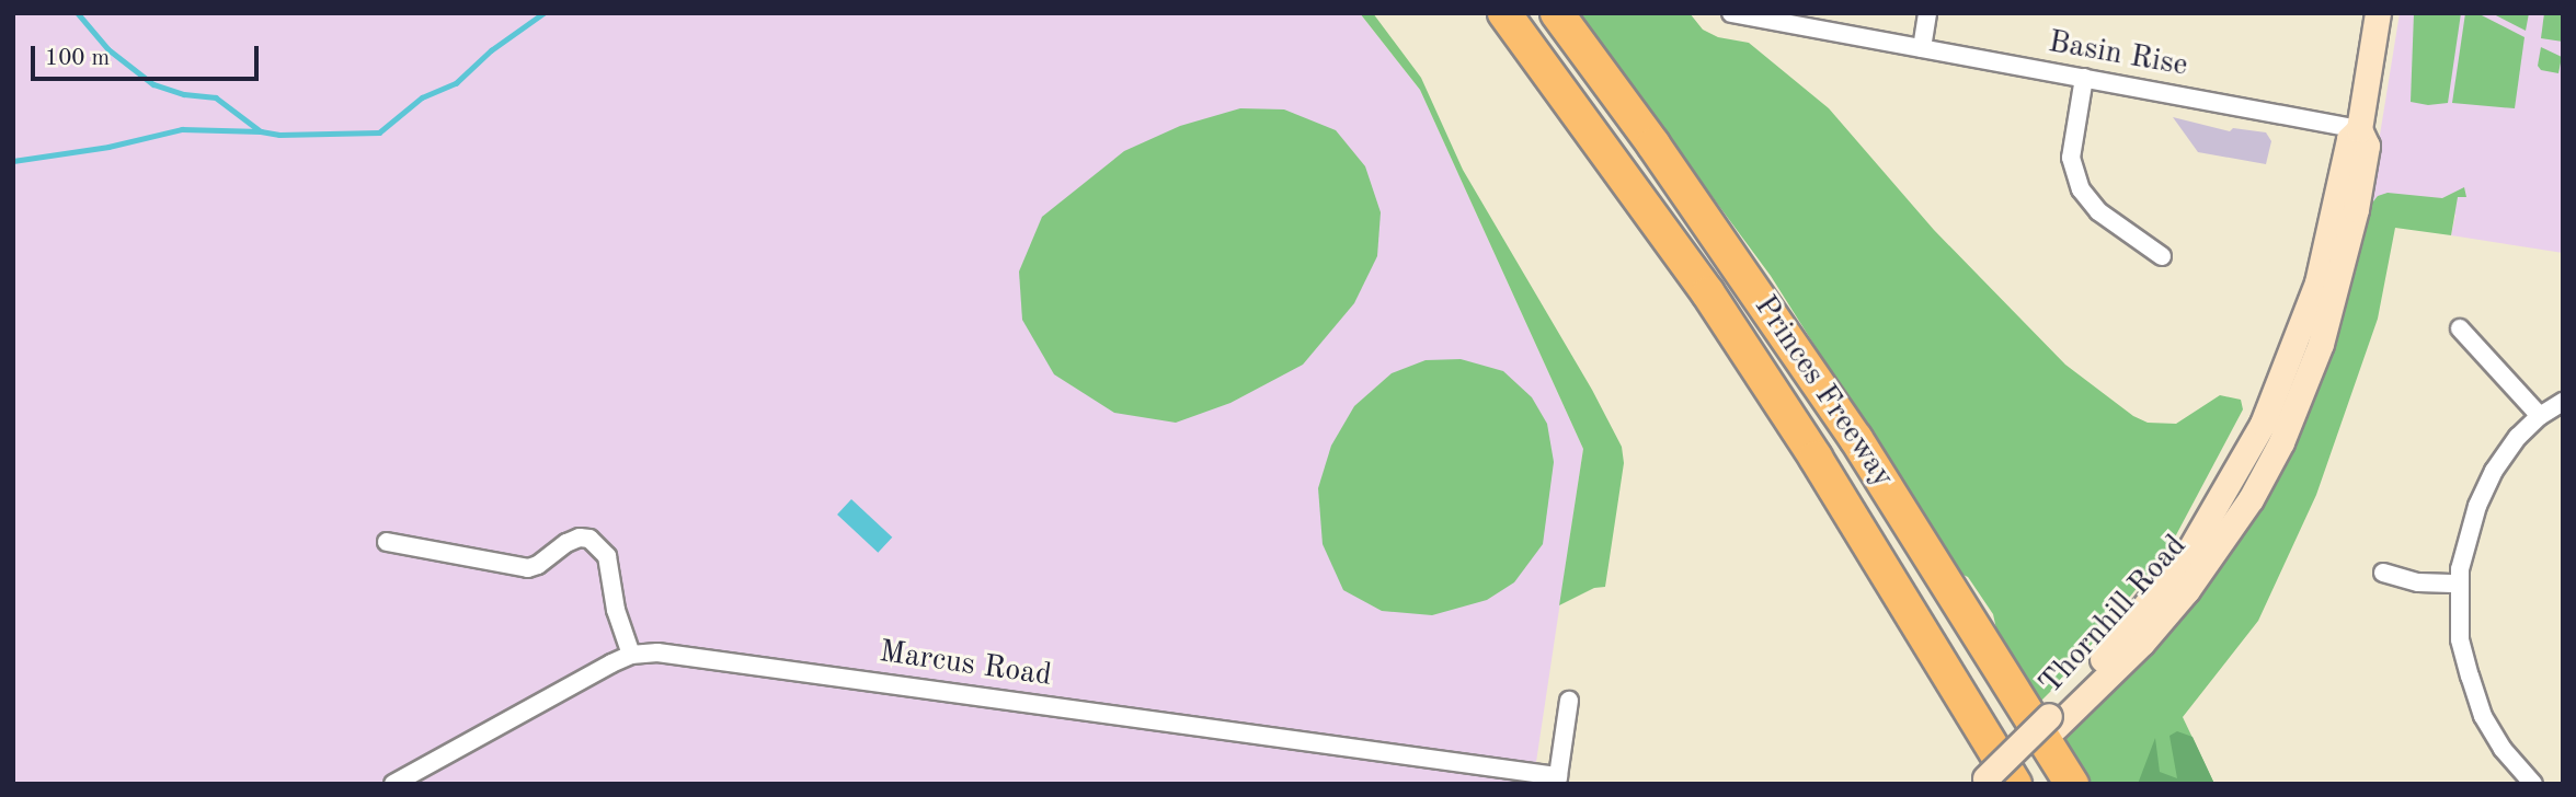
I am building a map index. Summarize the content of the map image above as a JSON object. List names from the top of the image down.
{
  "streets": {
    "highway": ["Princes Freeway"],
    "street": ["Basin Rise", "Thornhill Road", "Marcus Road"]
  },
  "crossings": [
    ["Basin Rise", "Thornhill Road"],
    ["Princes Freeway", "Thornhill Road"]
  ],
  "scale_bar": "100 m"
}
